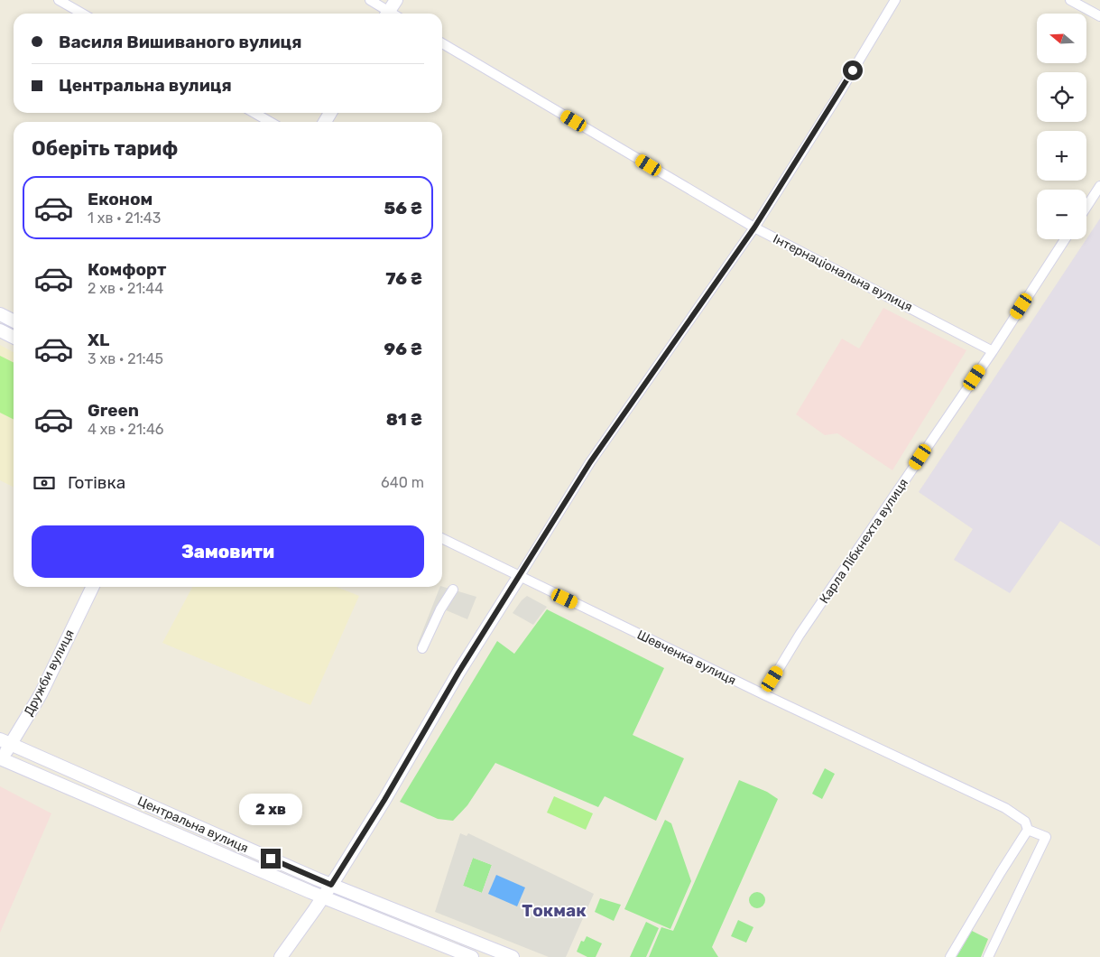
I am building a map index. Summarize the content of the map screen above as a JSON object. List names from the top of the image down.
{
  "streets": {
    "street": [
      "Інтернаціональна вулиця",
      "Карла Лібкнехта вулиця",
      "Шевченка вулиця",
      "Дружби вулиця",
      "Центральна вулиця"
    ]
  },
  "crossings": [
    ["Інтернаціональна вулиця", "Карла Лібкнехта вулиця"],
    ["Карла Лібкнехта вулиця", "Шевченка вулиця"],
    ["Дружби вулиця", "Центральна вулиця"]
  ],
  "districts": ["Токмак"],
  "north": "left",
  "page": {
    "map_buttons": ["+", "−"],
    "banner": ["Василя Вишиваного вулиця", "Центральна вулиця"],
    "heading": "Оберіть тариф",
    "list": [
      {
        "name": "Економ",
        "note": "1 хв · 21:43",
        "value": "56 ₴"
      },
      {
        "name": "Комфорт",
        "note": "2 хв · 21:44",
        "value": "76 ₴"
      },
      {
        "name": "XL",
        "note": "3 хв · 21:45",
        "value": "96 ₴"
      },
      {
        "name": "Green",
        "note": "4 хв · 21:46",
        "value": "81 ₴"
      }
    ],
    "pay": ["Готівка", "640 m"],
    "buttons": "Замовити",
    "bubble": "2 хв"
  }
}
